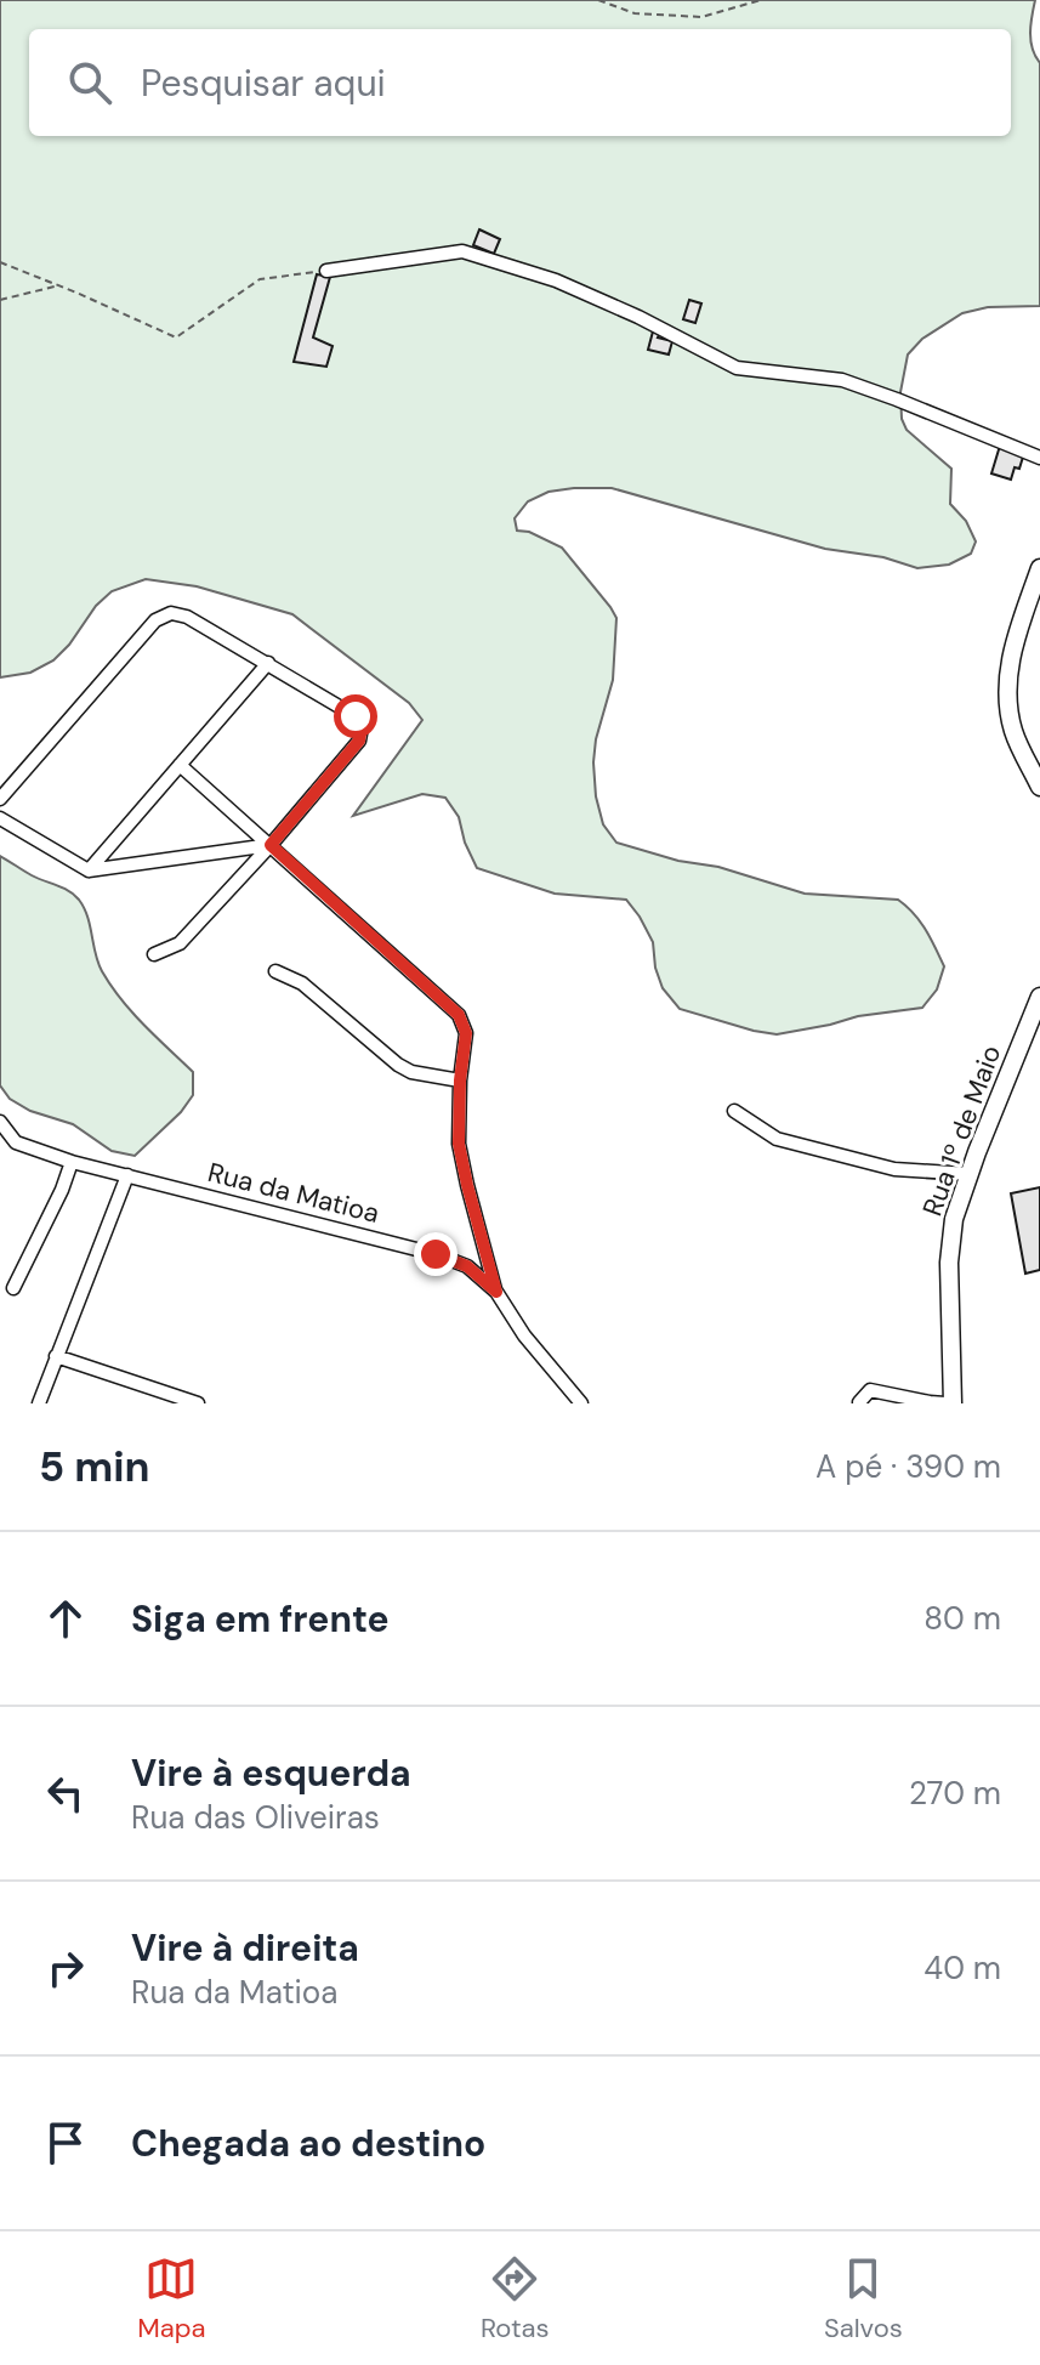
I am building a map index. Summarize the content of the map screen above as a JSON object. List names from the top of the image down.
{
  "streets": {
    "street": ["Rua 1º de Maio", "Rua da Matioa"]
  },
  "page": {
    "search": "Pesquisar aqui",
    "heading": ["5 min", "A pé · 390 m"],
    "list": [
      ["Siga em frente", "80 m"],
      ["Vire à esquerda", "Rua das Oliveiras", "270 m"],
      ["Vire à direita", "Rua da Matioa", "40 m"],
      "Chegada ao destino"
    ],
    "nav": ["Mapa", "Rotas", "Salvos"]
  }
}
